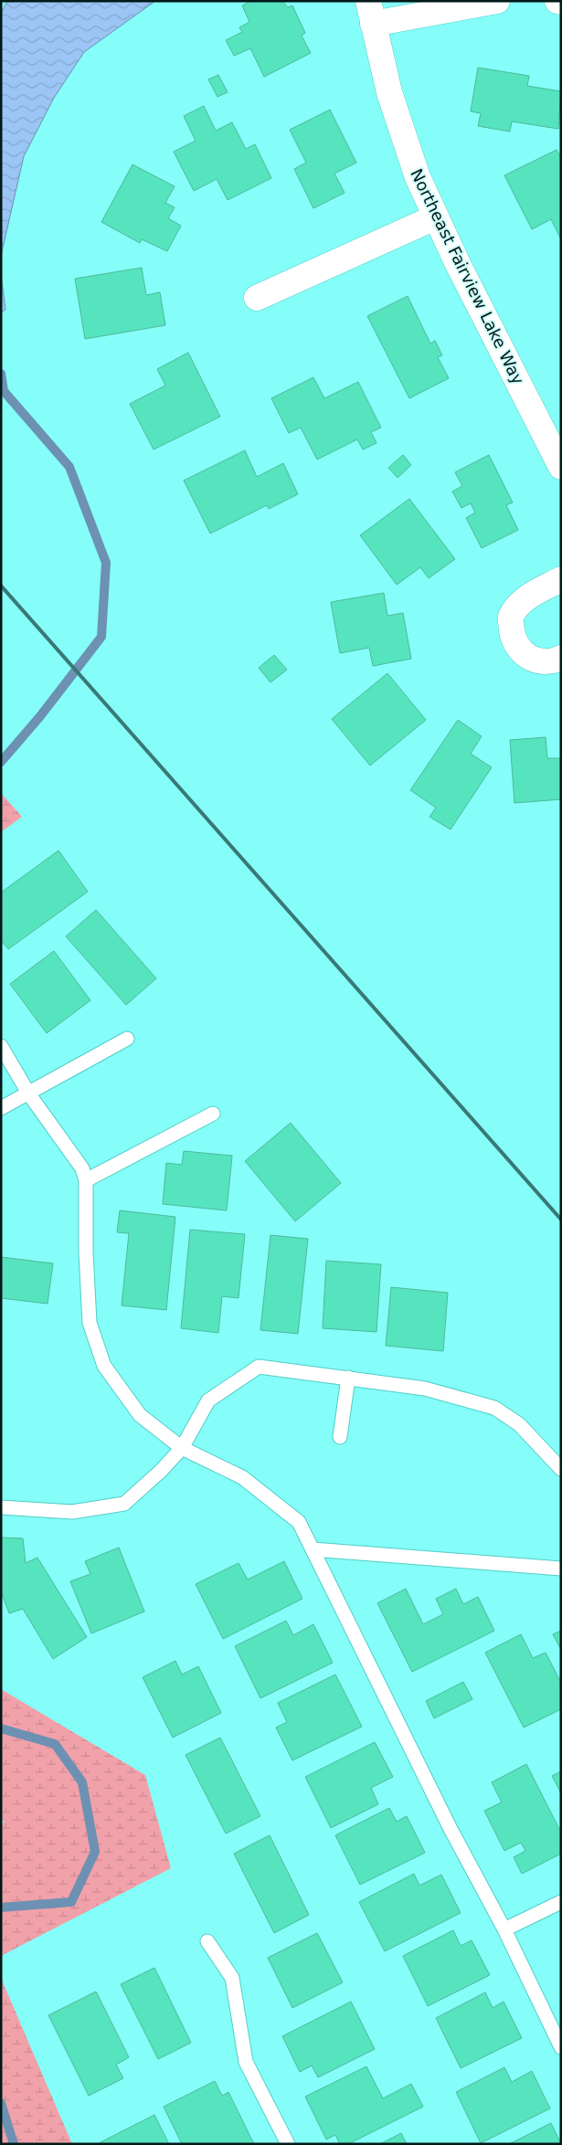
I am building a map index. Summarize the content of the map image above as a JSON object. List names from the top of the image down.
{
  "streets": {
    "street": ["Northeast Fairview Lake Way"]
  }
}
